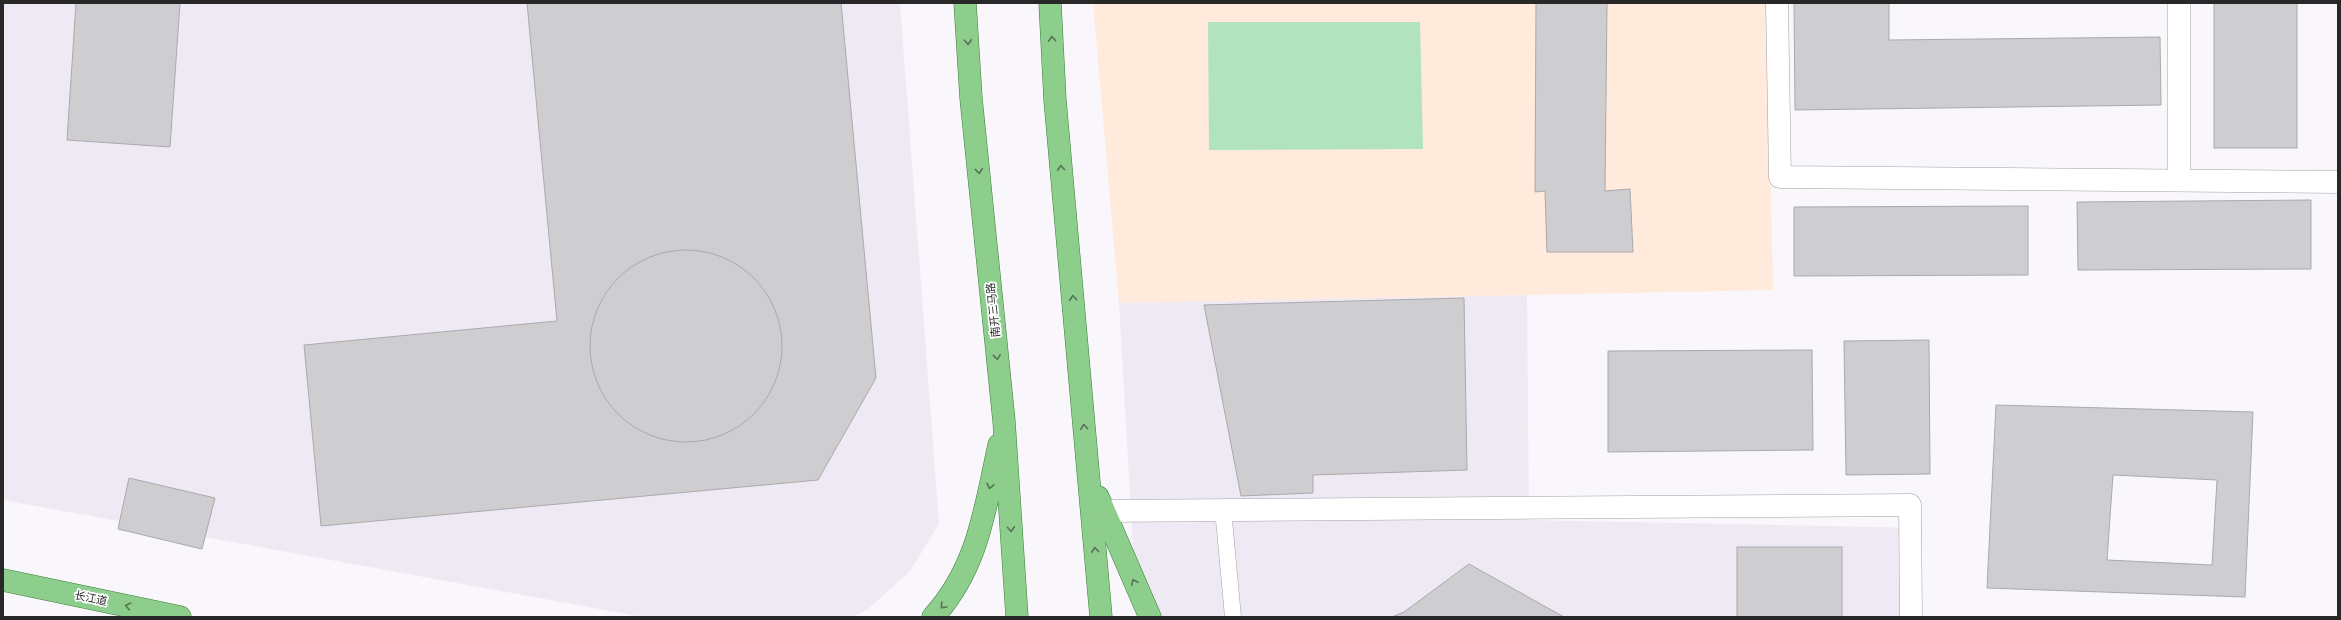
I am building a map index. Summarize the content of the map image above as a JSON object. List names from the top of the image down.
{
  "streets": {
    "main road": ["南开三马路", "长江道"]
  },
  "one_way": ["长江道"]
}
